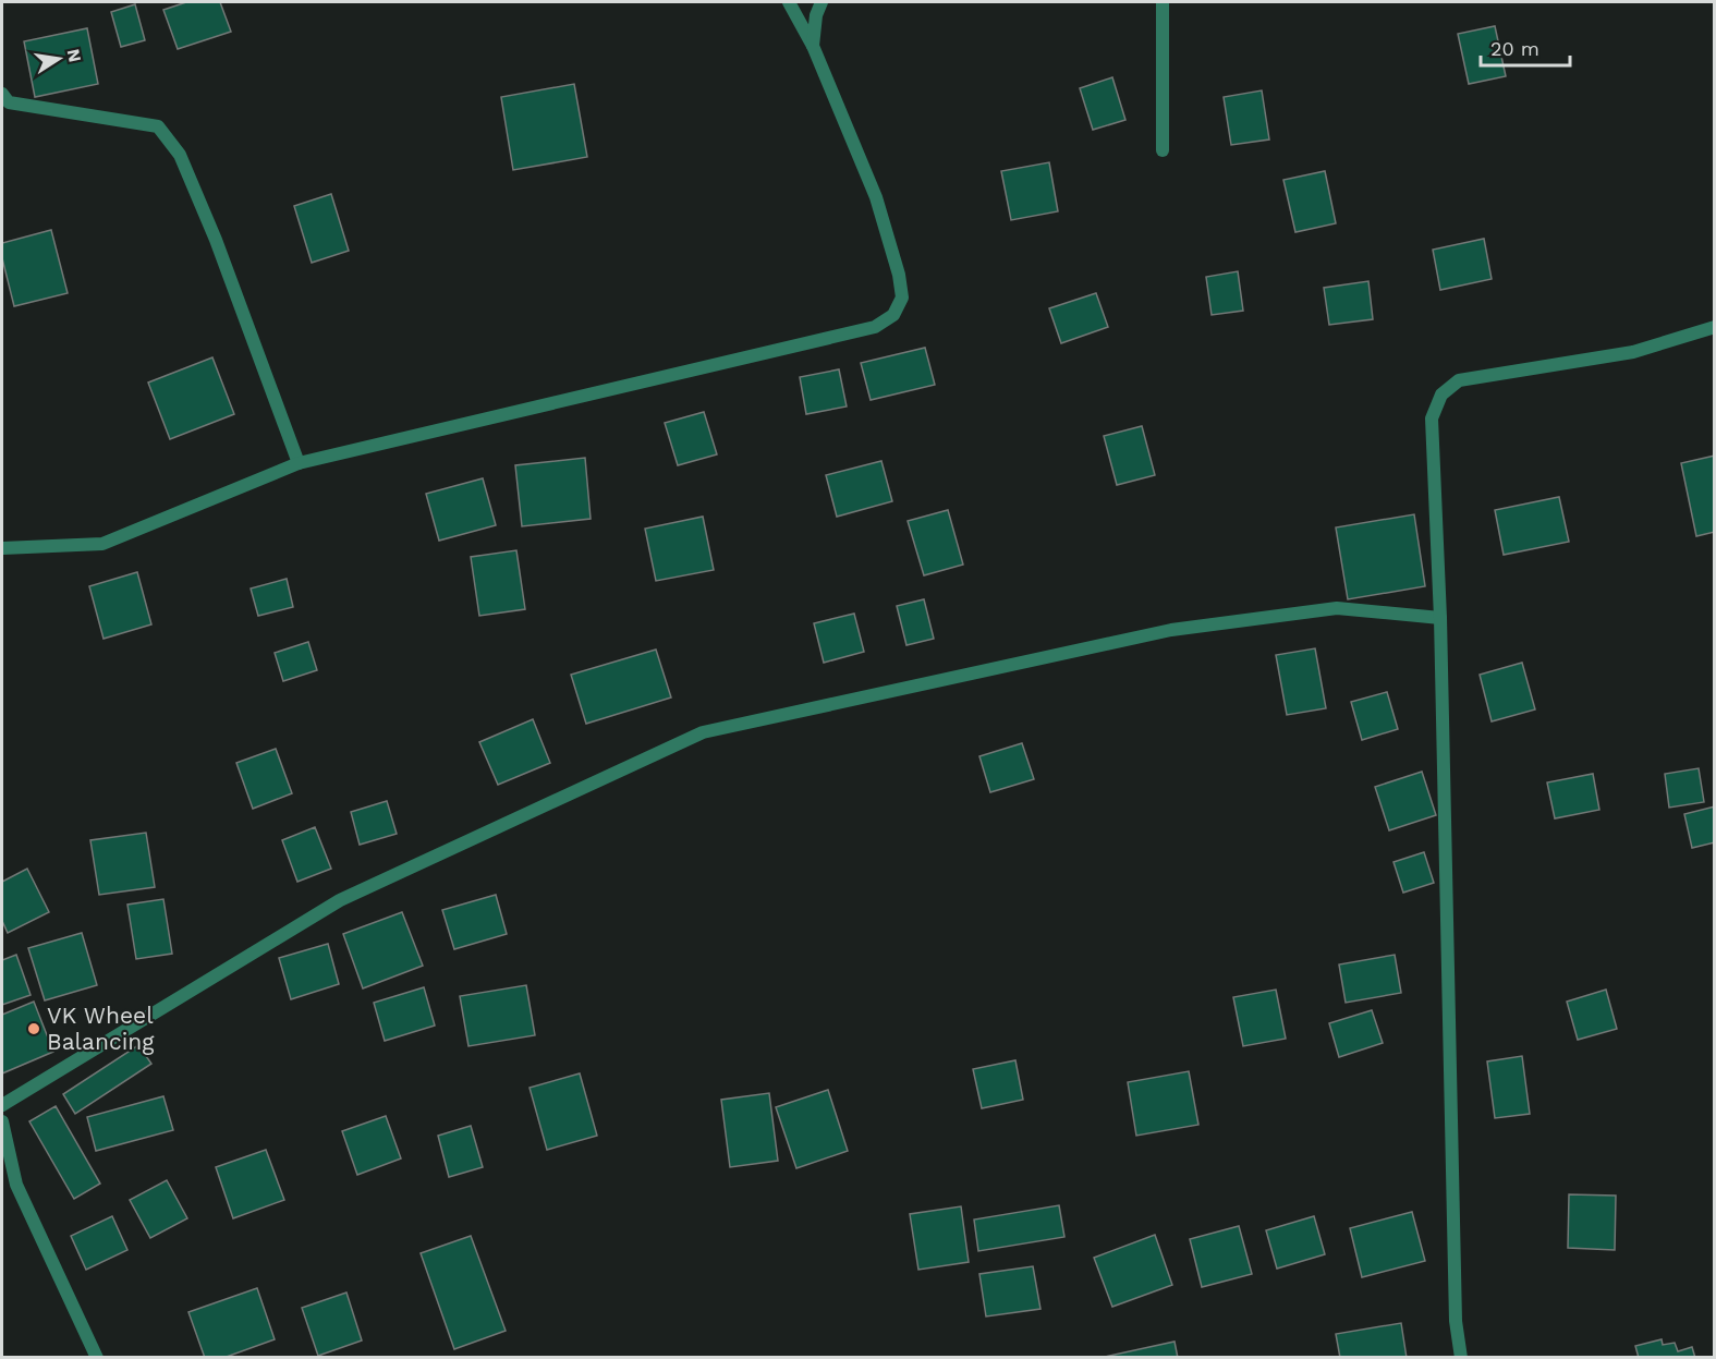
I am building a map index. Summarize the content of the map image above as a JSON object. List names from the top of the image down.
{
  "places": ["VK Wheel Balancing"],
  "scale_bar": "20 m",
  "north": "right"
}
